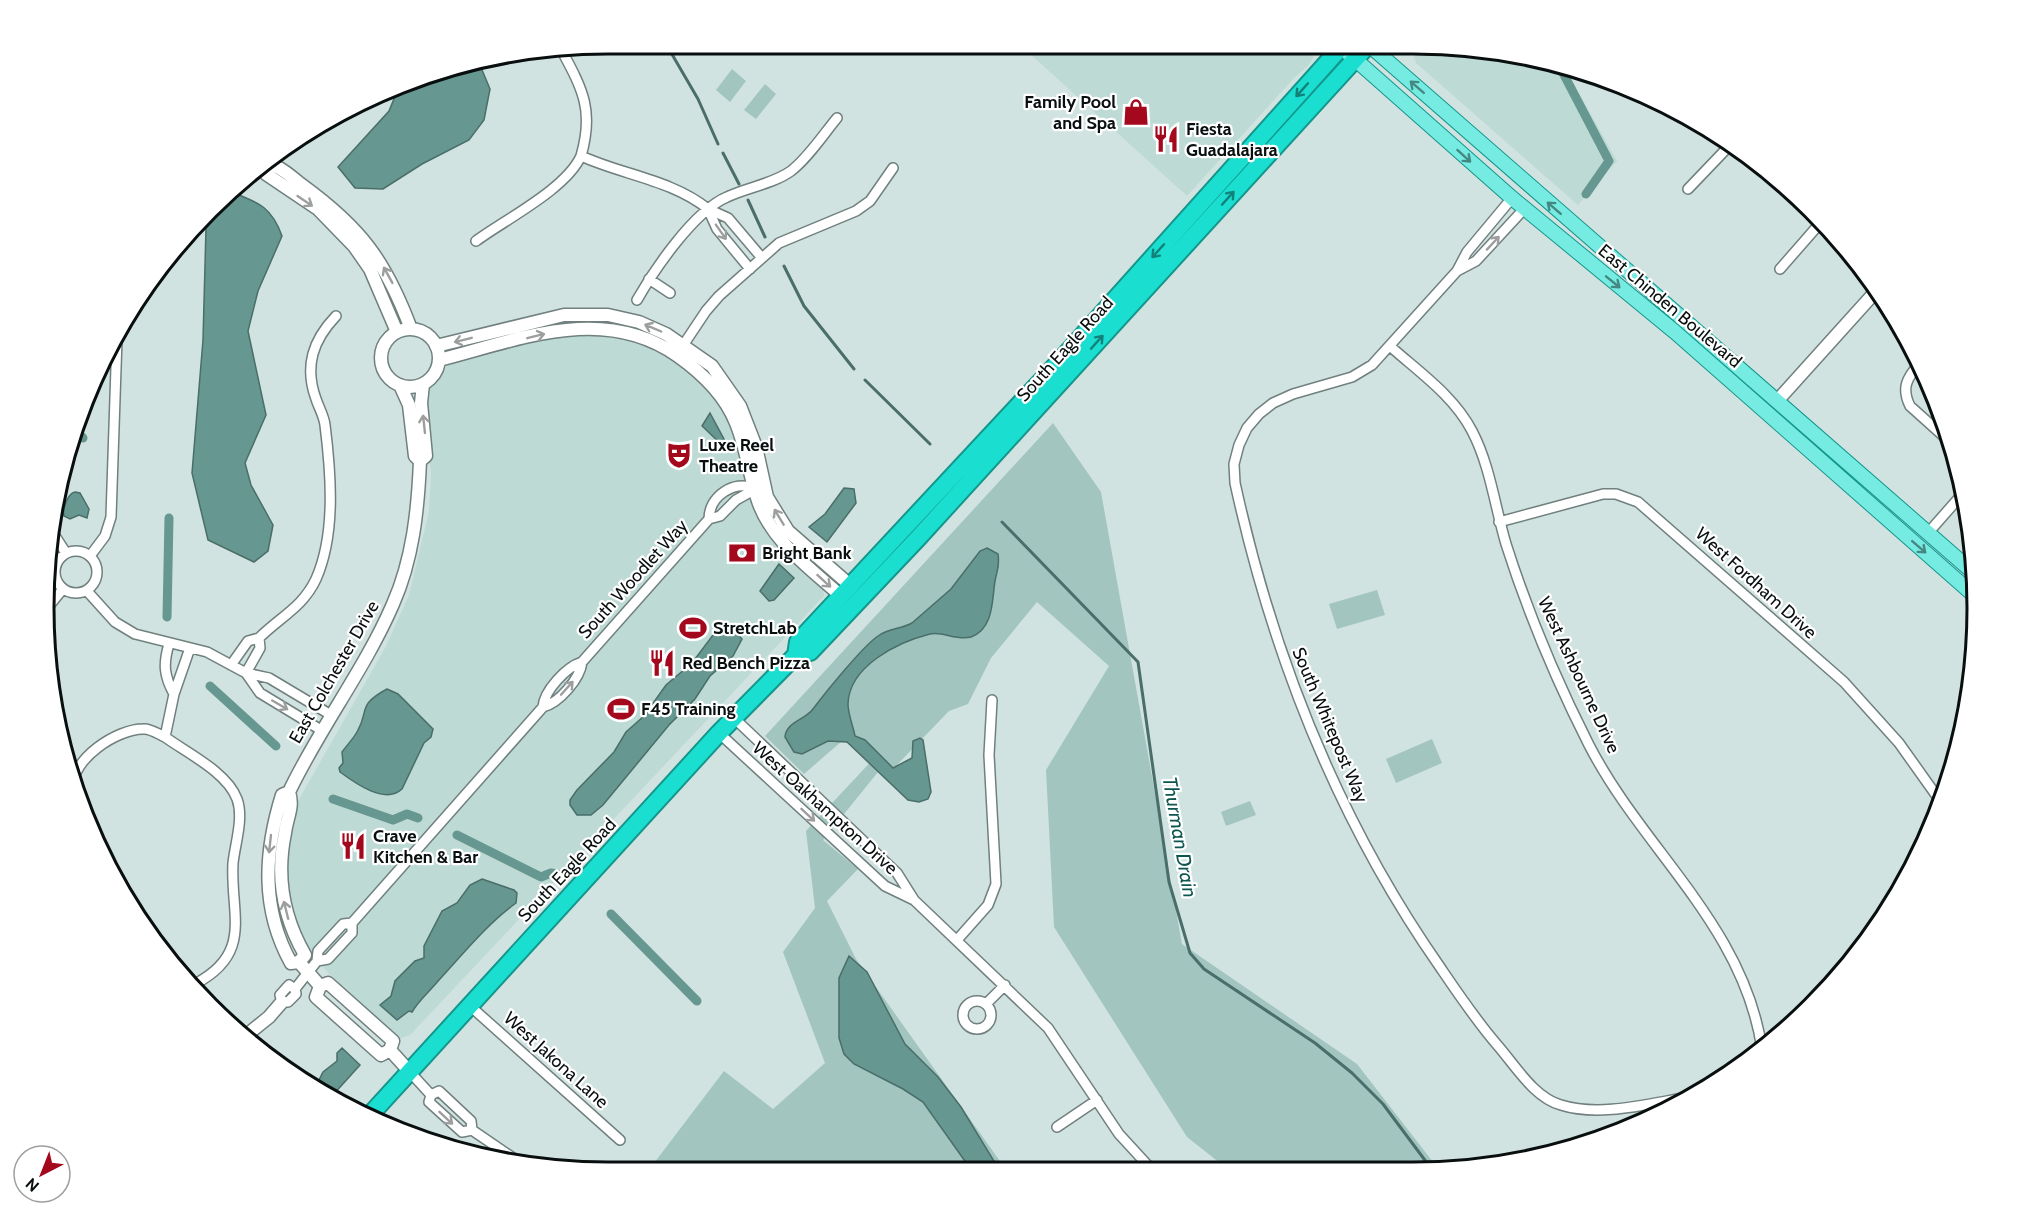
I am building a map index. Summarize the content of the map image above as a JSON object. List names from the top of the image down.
{
  "streets": {
    "highway": ["South Eagle Road"],
    "main road": ["East Chinden Boulevard"],
    "street": [
      "South Woodlet Way",
      "West Fordham Drive",
      "East Colchester Drive",
      "West Ashbourne Drive",
      "South Whitepost Way",
      "West Oakhampton Drive",
      "West Jakona Lane"
    ]
  },
  "crossings": [
    ["East Chinden Boulevard", "South Eagle Road"],
    ["East Chinden Boulevard", "South Whitepost Way"],
    ["South Eagle Road", "East Colchester Drive"],
    ["South Eagle Road", "West Oakhampton Drive"],
    ["South Eagle Road", "West Jakona Lane"],
    ["South Woodlet Way", "East Colchester Drive"],
    ["West Fordham Drive", "West Ashbourne Drive"],
    ["West Ashbourne Drive", "South Whitepost Way"]
  ],
  "water": ["Thurman Drain"],
  "places": {
    "shop": ["Family Pool and Spa"],
    "restaurant": ["Fiesta Guadalajara", "Red Bench Pizza", "Crave Kitchen & Bar"],
    "theatre": ["Luxe Reel Theatre"],
    "bank": ["Bright Bank"],
    "sports": ["StretchLab", "F45 Training"]
  },
  "north": "bottom left"
}
